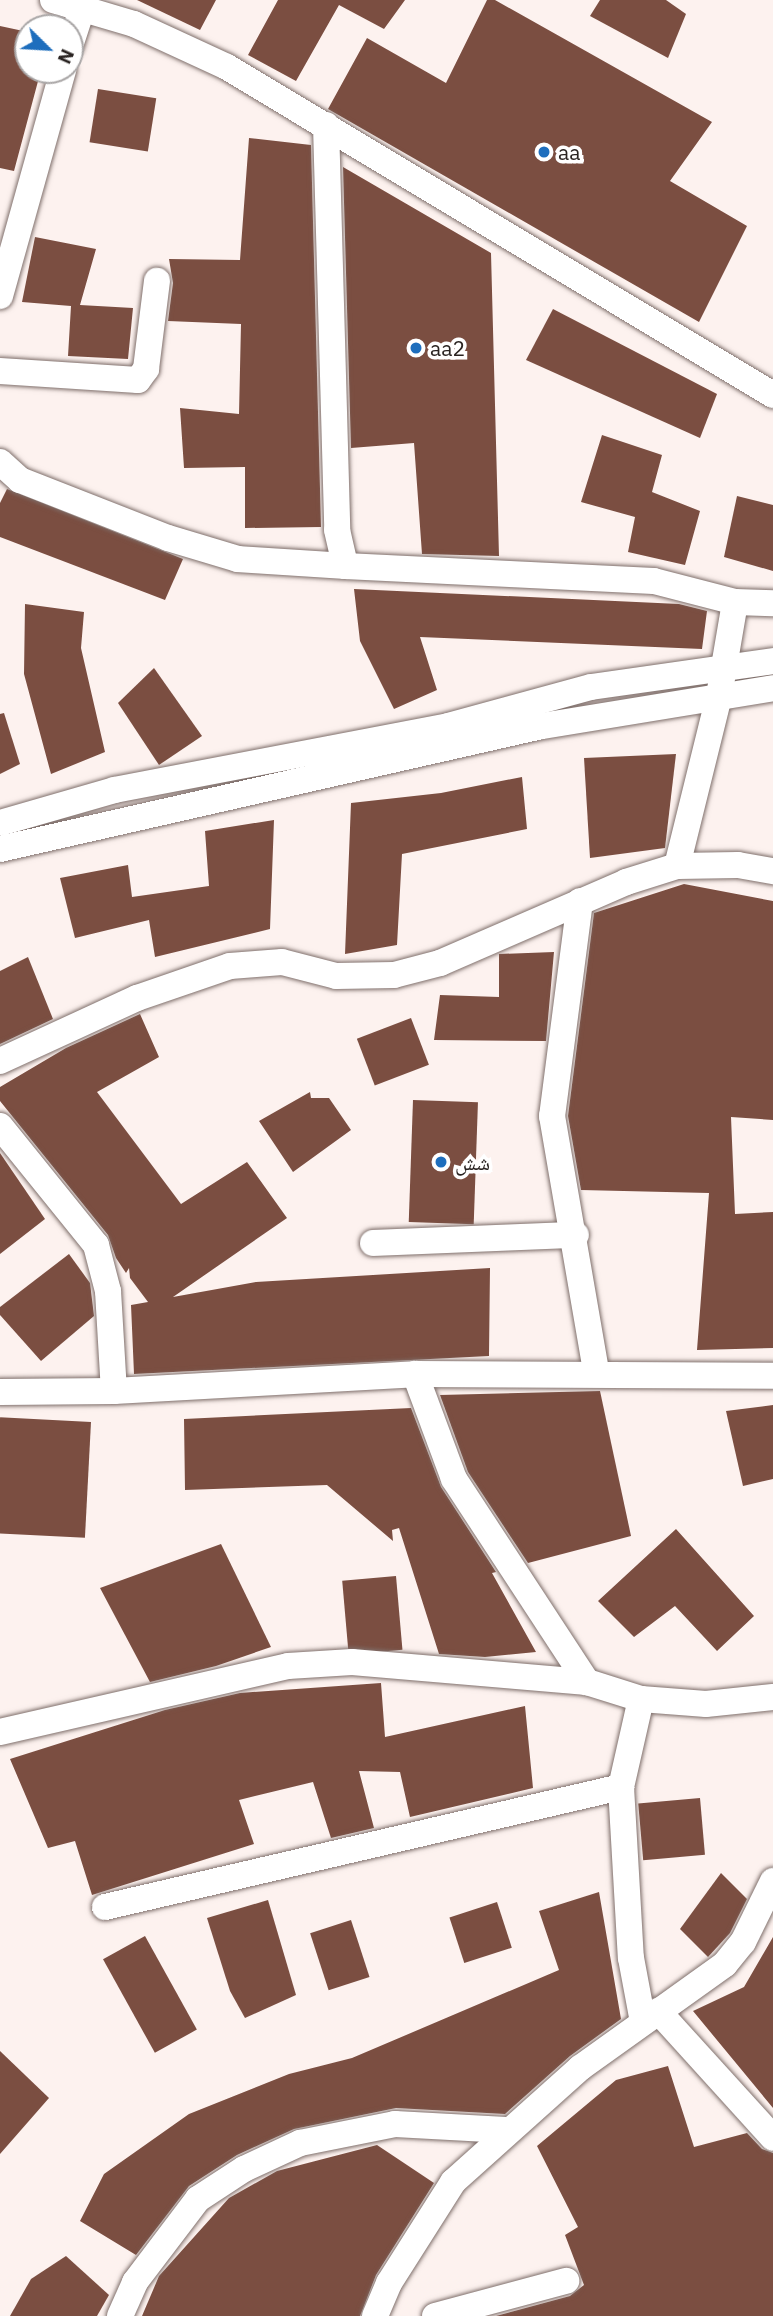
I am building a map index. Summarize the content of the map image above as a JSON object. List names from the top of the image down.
{
  "places": ["aa", "aa2", "شش"],
  "north": "bottom right"
}
